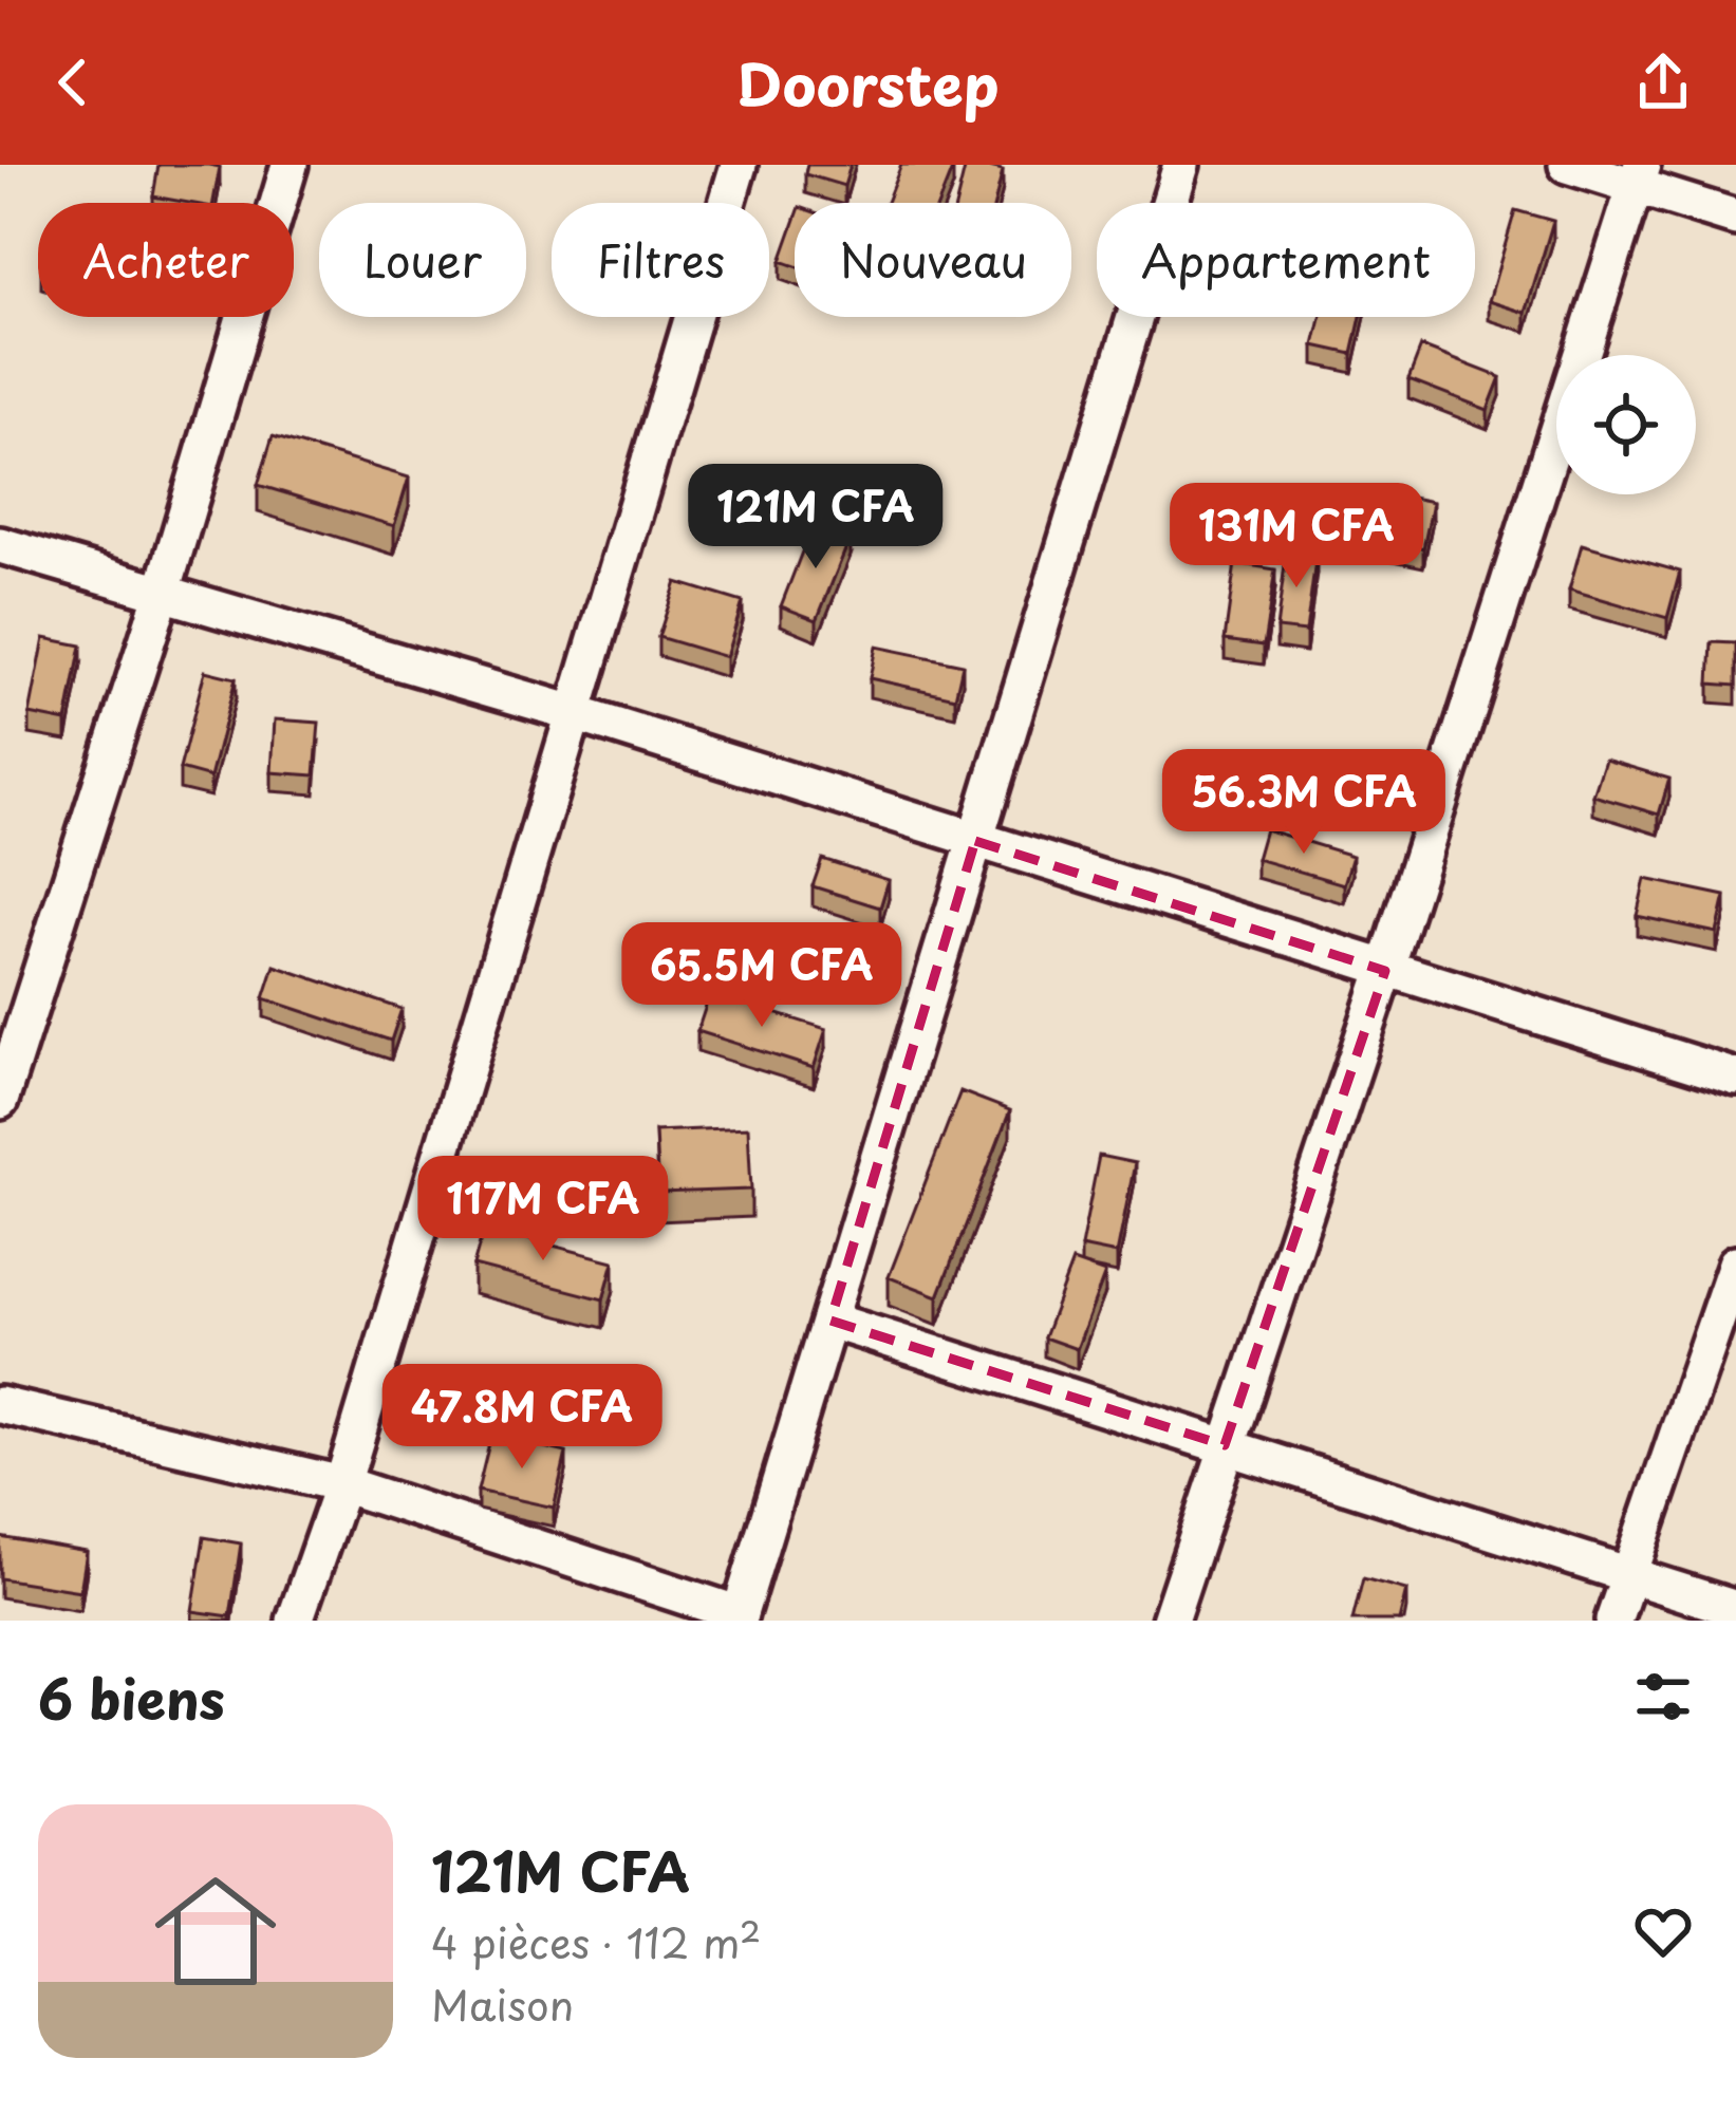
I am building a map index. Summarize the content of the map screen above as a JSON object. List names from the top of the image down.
{
  "page": {
    "header": "Doorstep",
    "chip": [
      "Acheter",
      "Louer",
      "Filtres",
      "Nouveau",
      "Appartement"
    ],
    "price": [
      "121M CFA",
      "131M CFA",
      "56.3M CFA",
      "65.5M CFA",
      "117M CFA",
      "47.8M CFA"
    ],
    "heading": "6 biens",
    "list": [
      {
        "name": "121M CFA",
        "note": "4 pièces · 112 m² · Maison"
      }
    ]
  }
}
